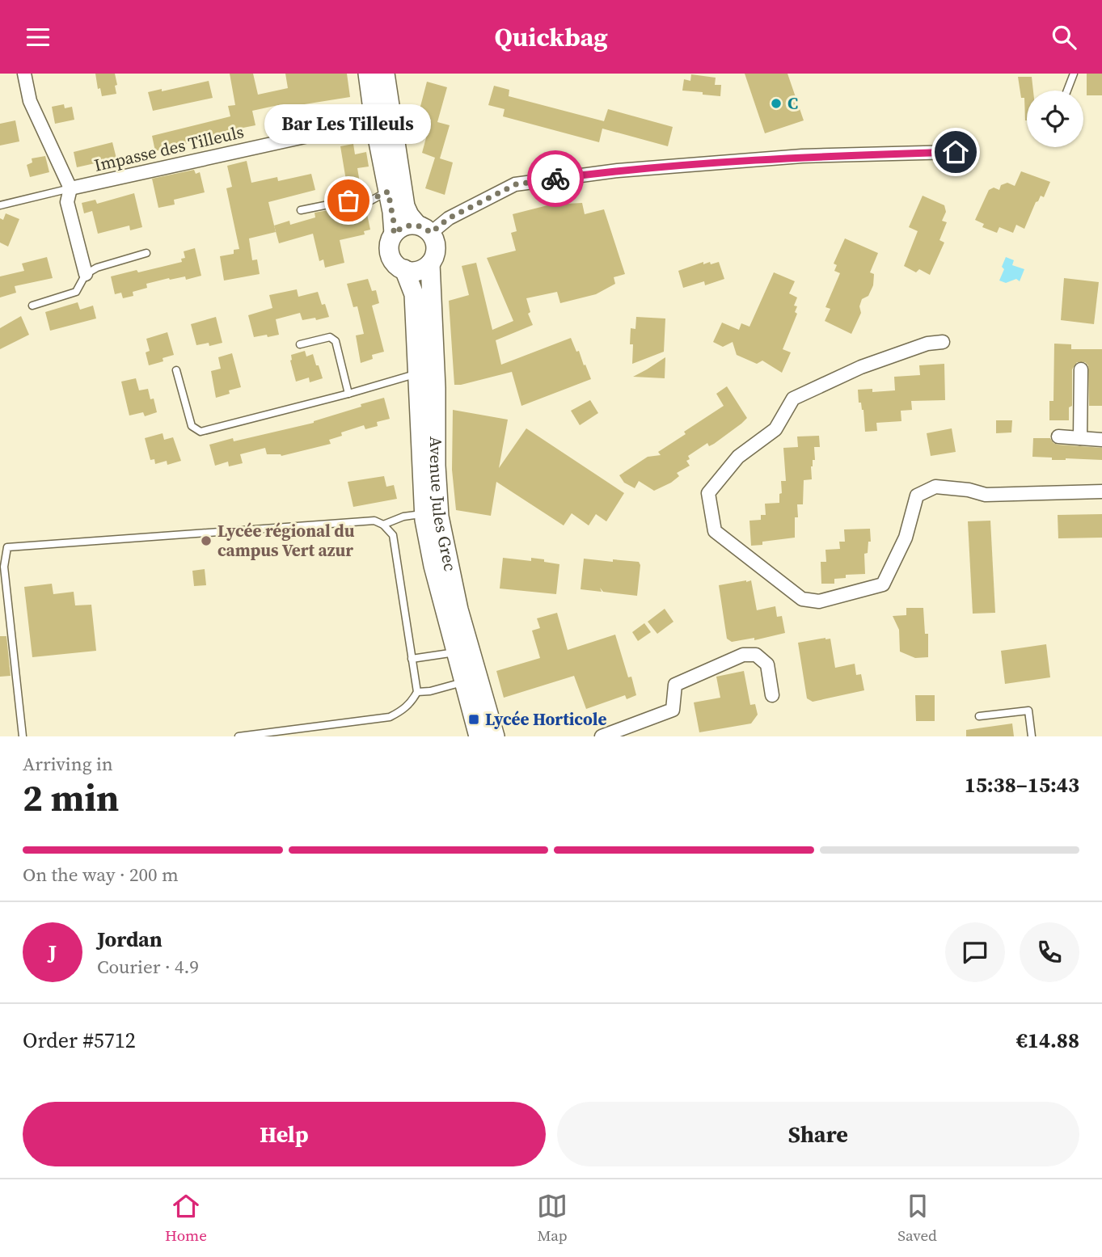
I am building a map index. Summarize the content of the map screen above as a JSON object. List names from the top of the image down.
{
  "streets": {
    "street": ["Impasse des Tilleuls", "Avenue Jules Grec"]
  },
  "places": {
    "other": ["C", "Bar Les Tilleuls", "Lycée régional du campus Vert azur"],
    "transit": ["Lycée Horticole"]
  },
  "page": {
    "header": "Quickbag",
    "bubble": "Bar Les Tilleuls",
    "heading": ["2 min", "Arriving in", "15:38–15:43"],
    "panel": [
      "Jordan",
      "Courier · 4.9",
      "Order #5712",
      "€14.88"
    ],
    "bar": "On the way · 200 m",
    "round": "J",
    "buttons": ["Help", "Share"],
    "tabs": ["Home", "Map", "Saved"]
  }
}
